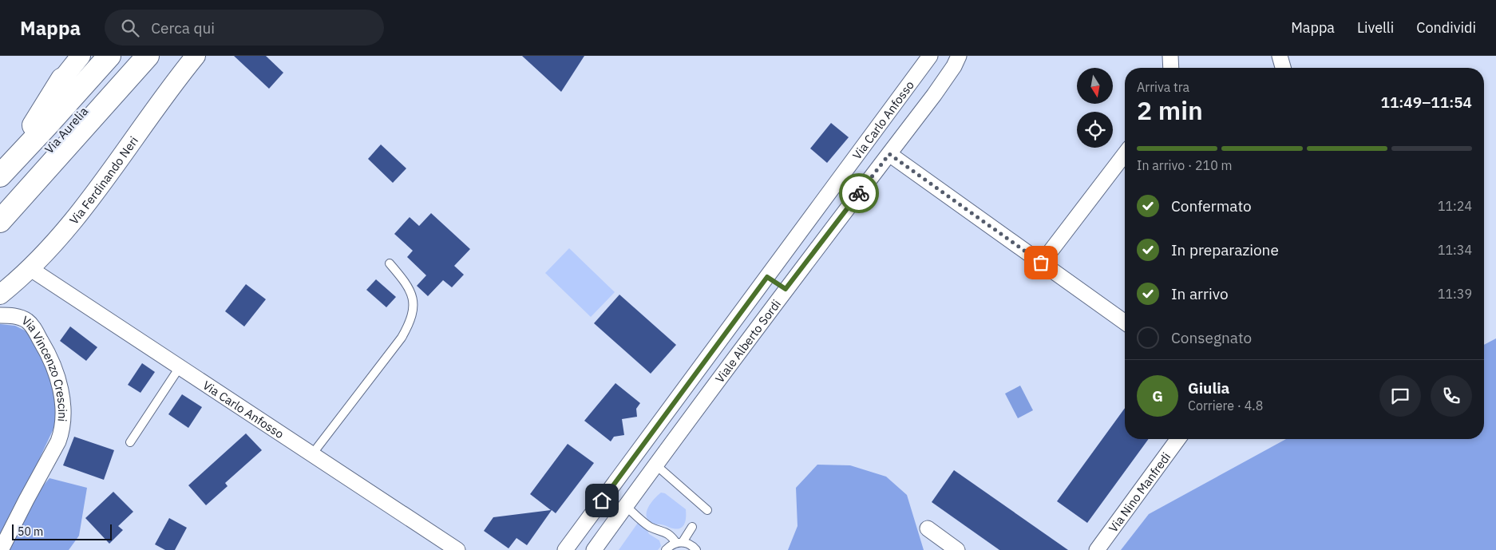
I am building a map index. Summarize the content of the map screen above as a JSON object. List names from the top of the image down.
{
  "streets": {
    "highway": ["Via Aurelia"],
    "street": [
      "Via Carlo Anfosso",
      "Via Ferdinando Neri",
      "Viale Alberto Sordi",
      "Via Vincenzo Crescini",
      "Via Nino Manfredi"
    ]
  },
  "crossings": [
    ["Via Carlo Anfosso", "Via Ferdinando Neri"]
  ],
  "scale_bar": "50 m",
  "north": "bottom",
  "page": {
    "header": "Mappa",
    "search": "Cerca qui",
    "nav": ["Mappa", "Livelli", "Condividi"],
    "heading": ["2 min", "Arriva tra", "11:49–11:54"],
    "panel": ["Giulia", "Corriere · 4.8"],
    "bar": "In arrivo · 210 m",
    "list": [
      ["Confermato", "11:24"],
      ["In preparazione", "11:34"],
      ["In arrivo", "11:39"],
      "Consegnato"
    ],
    "round": "G",
    "scale": "50 m"
  }
}
